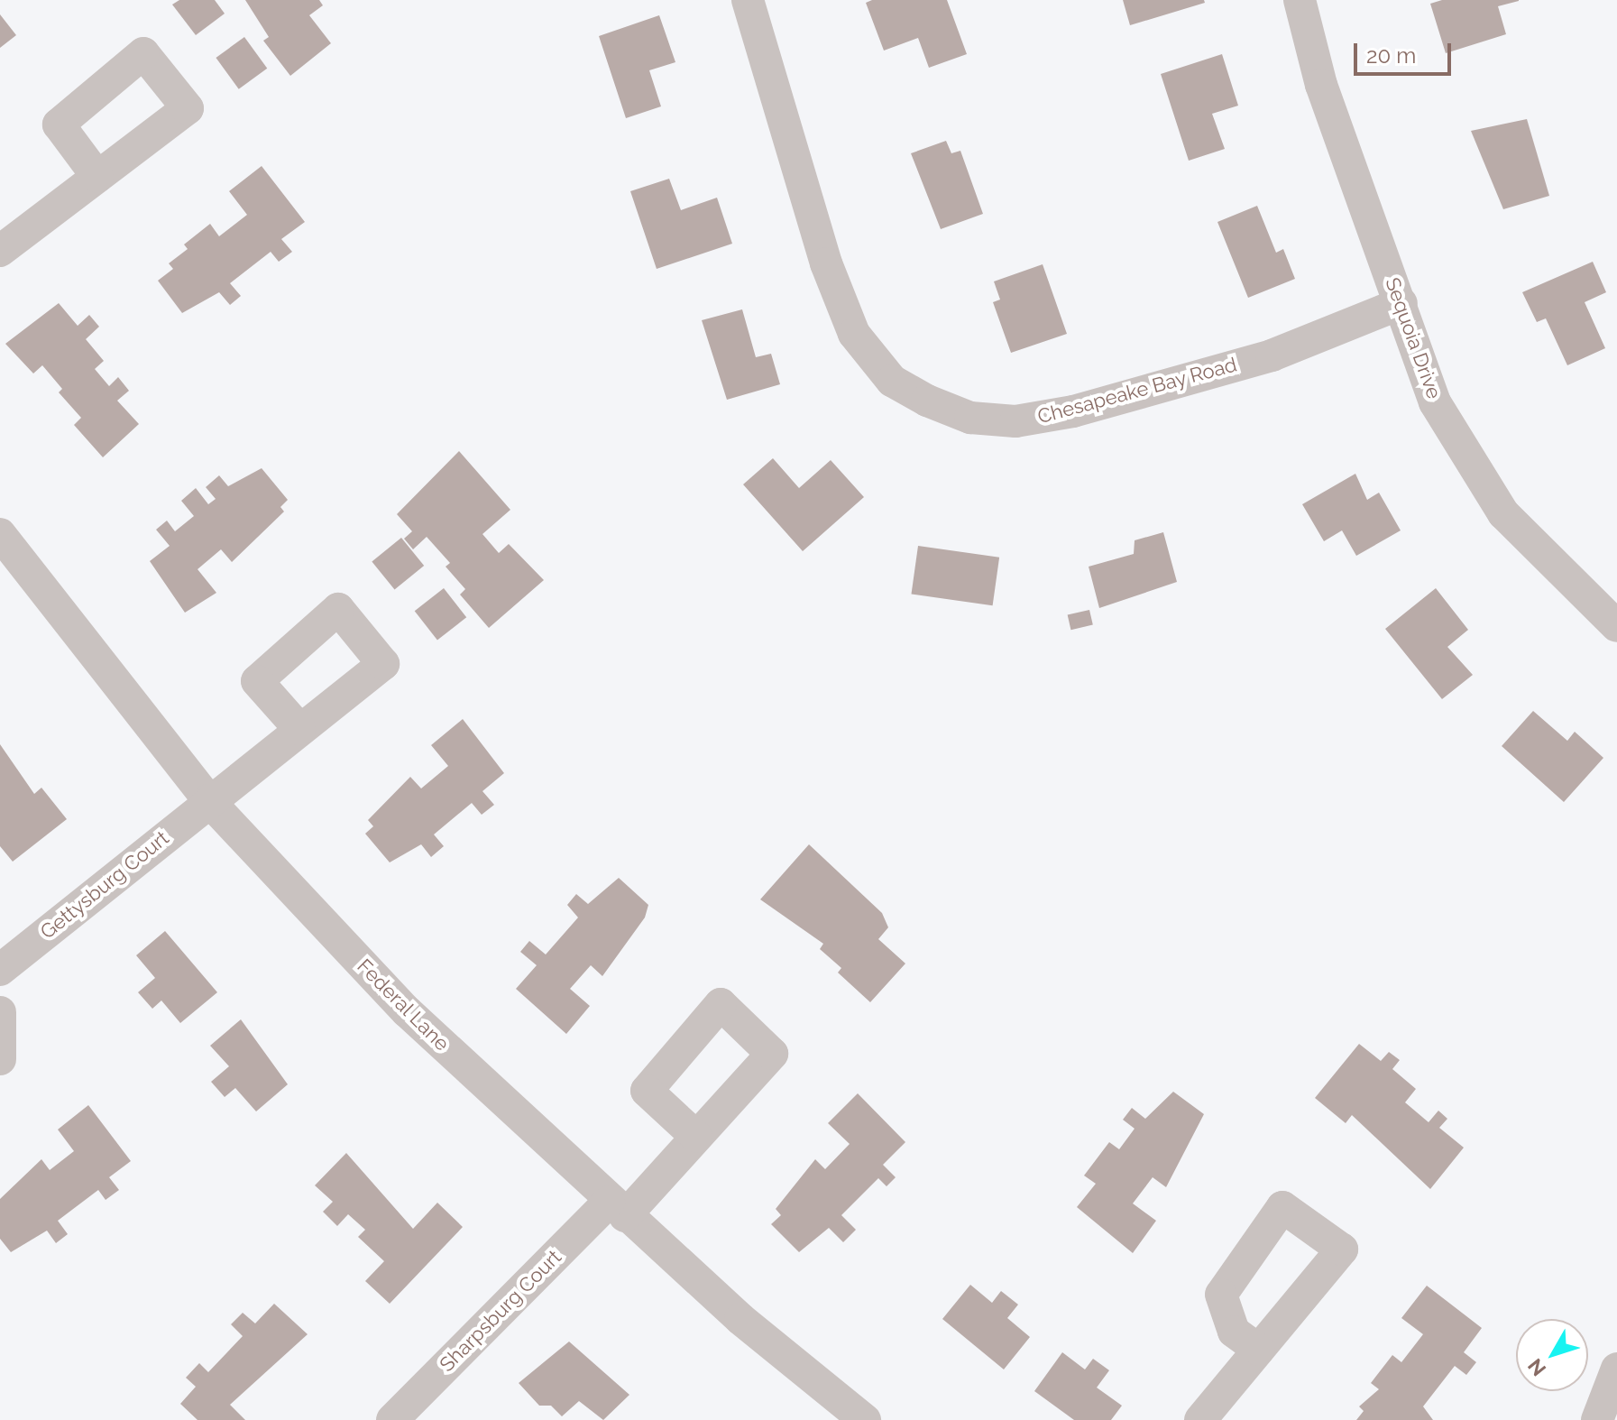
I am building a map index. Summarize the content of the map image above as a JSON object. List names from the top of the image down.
{
  "streets": {
    "street": [
      "Sequoia Drive",
      "Chesapeake Bay Road",
      "Gettysburg Court",
      "Federal Lane",
      "Sharpsburg Court"
    ]
  },
  "crossings": [
    ["Sequoia Drive", "Chesapeake Bay Road"],
    ["Gettysburg Court", "Federal Lane"],
    ["Federal Lane", "Sharpsburg Court"]
  ],
  "scale_bar": "20 m",
  "north": "bottom left"
}
